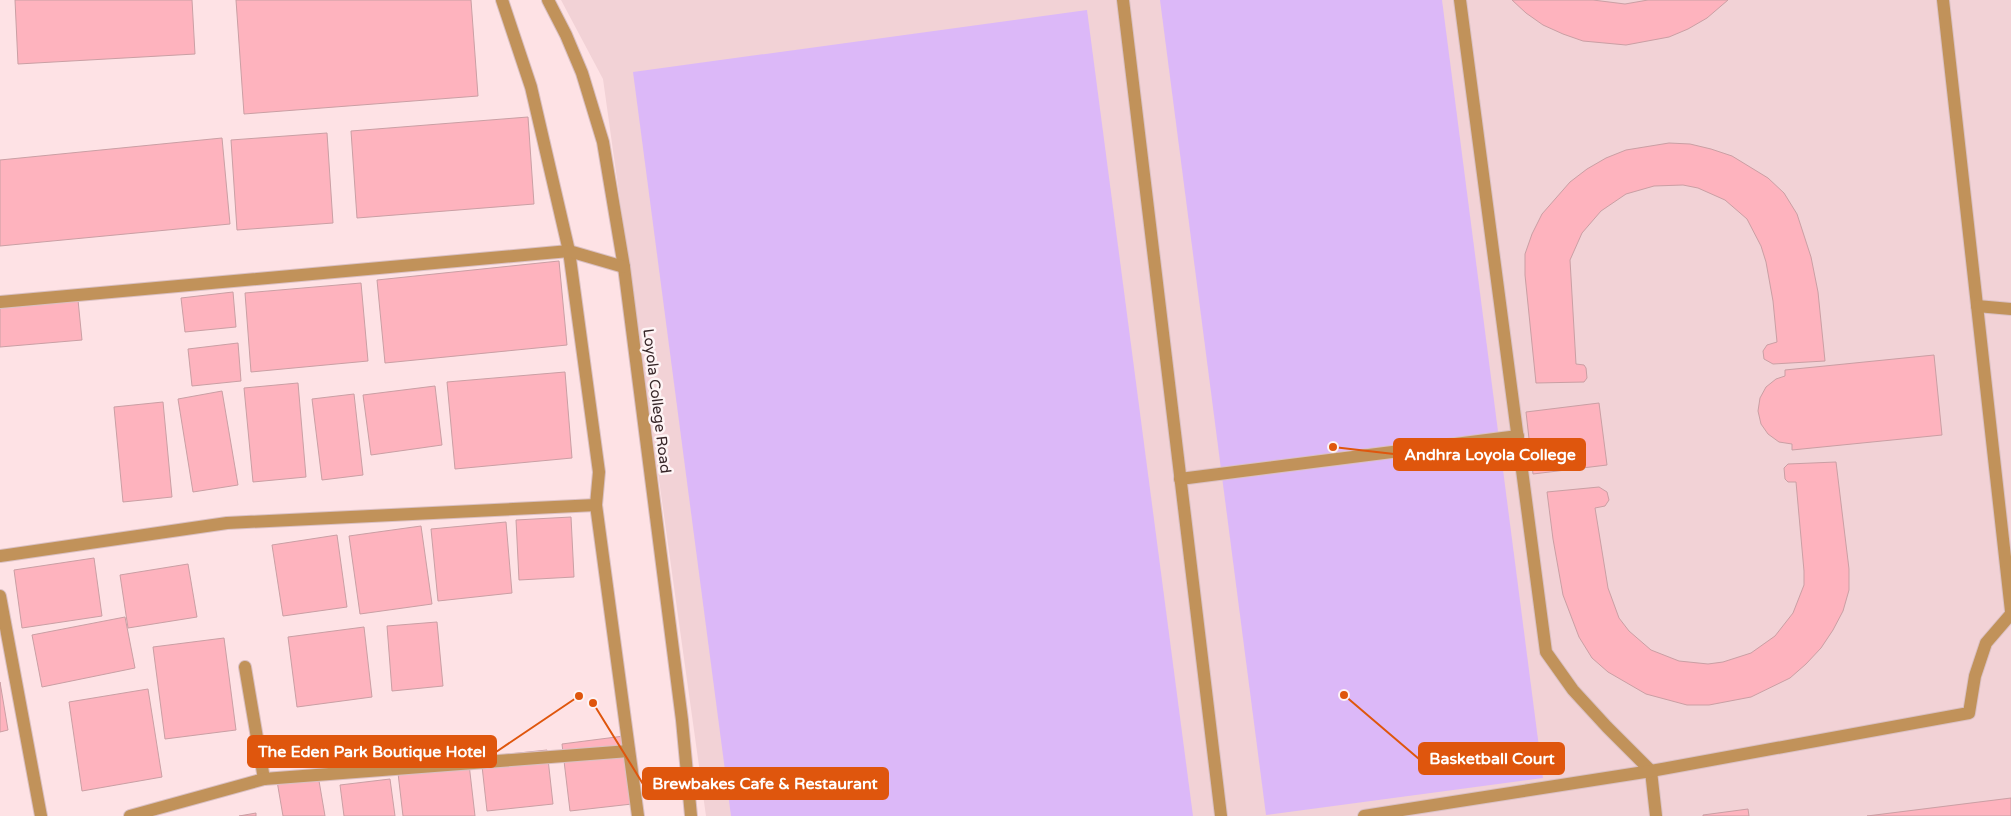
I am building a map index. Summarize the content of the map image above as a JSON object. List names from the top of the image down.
{
  "streets": {
    "street": ["Loyola College Road"]
  },
  "places": [
    "Andhra Loyola College",
    "Basketball Court",
    "The Eden Park Boutique Hotel",
    "Brewbakes Cafe & Restaurant"
  ]
}
